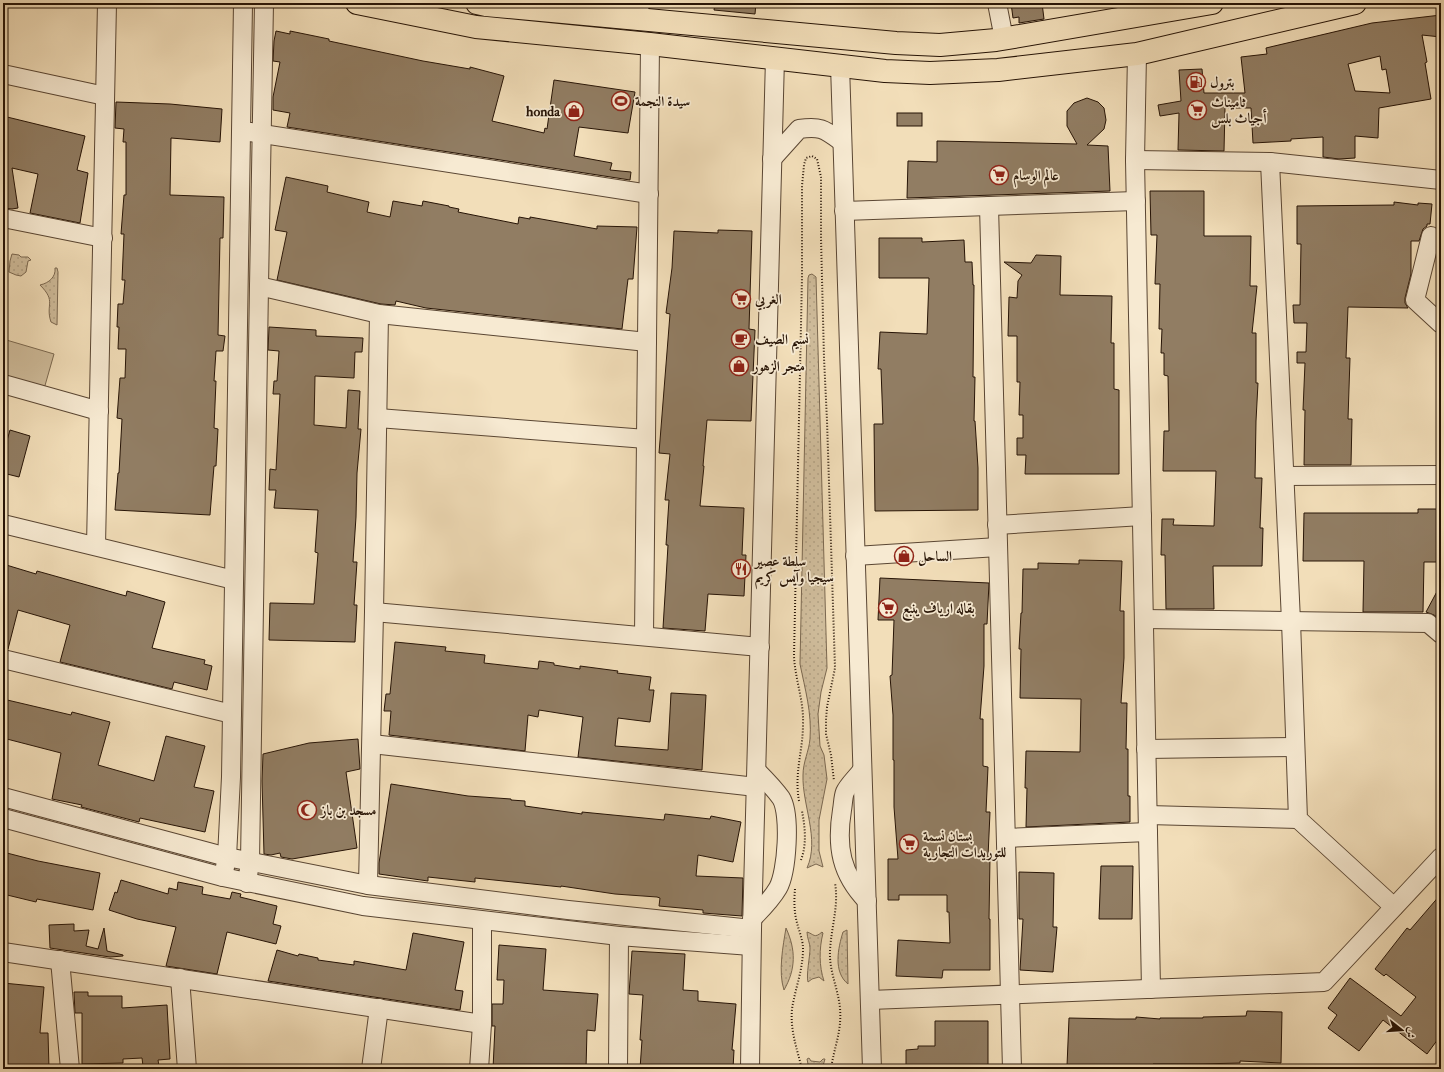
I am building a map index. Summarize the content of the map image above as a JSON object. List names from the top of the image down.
{
  "places": {
    "fuel station": ["بترول"],
    "sports": ["سيدة النجمة"],
    "supermarket": [
      "ثاميناث أجياث بلس",
      "عالم الوسام",
      "الغربي",
      "بقاله ارياف ينبع",
      "بستان نسمة للتوريدات التجارية"
    ],
    "shop": ["honda", "متجر الزهور", "الساحل"],
    "cafe": ["نسيم الصيف"],
    "restaurant": ["سلطة عصير سيجيا وآيس كريم"],
    "mosque": ["مسجد بن باز"]
  },
  "north": "right"
}
